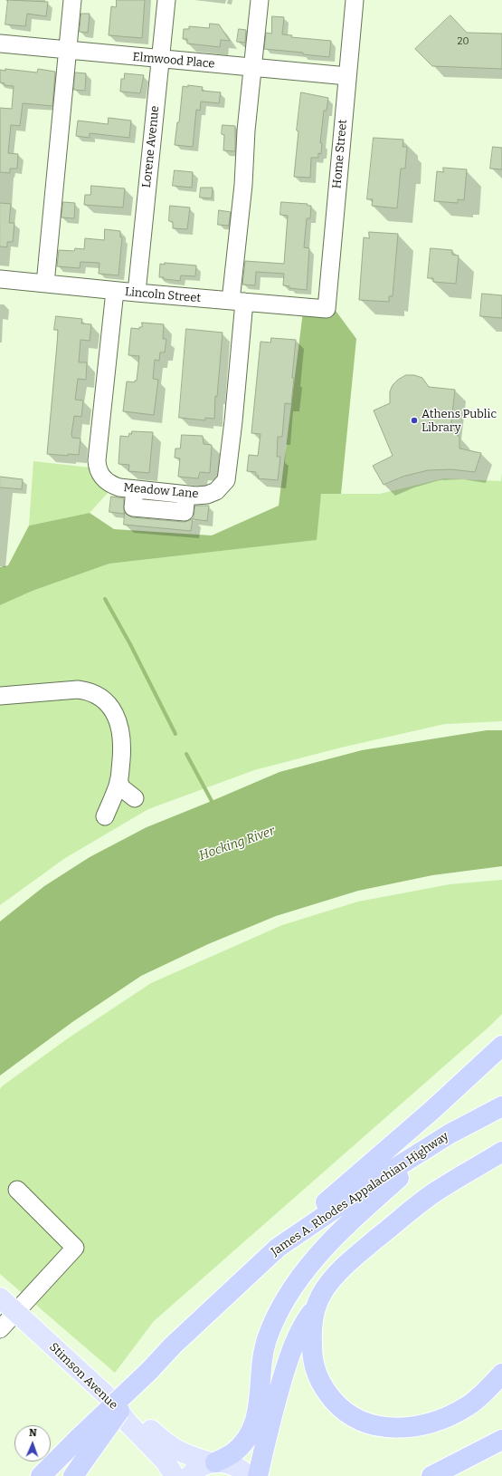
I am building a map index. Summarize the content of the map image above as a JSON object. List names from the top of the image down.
{
  "streets": {
    "highway": ["James A. Rhodes Appalachian Highway"],
    "main road": ["Stimson Avenue"],
    "street": [
      "Elmwood Place",
      "Lorene Avenue",
      "Home Street",
      "Lincoln Street",
      "Meadow Lane"
    ]
  },
  "crossings": [
    ["Elmwood Place", "Lorene Avenue"],
    ["Elmwood Place", "Home Street"],
    ["Elmwood Place", "Meadow Lane"],
    ["Lorene Avenue", "Lincoln Street"],
    ["Home Street", "Lincoln Street"],
    ["Lincoln Street", "Meadow Lane"]
  ],
  "water": ["Hocking River"],
  "places": ["Athens Public Library"],
  "house_numbers": ["20"],
  "north": "top"
}
